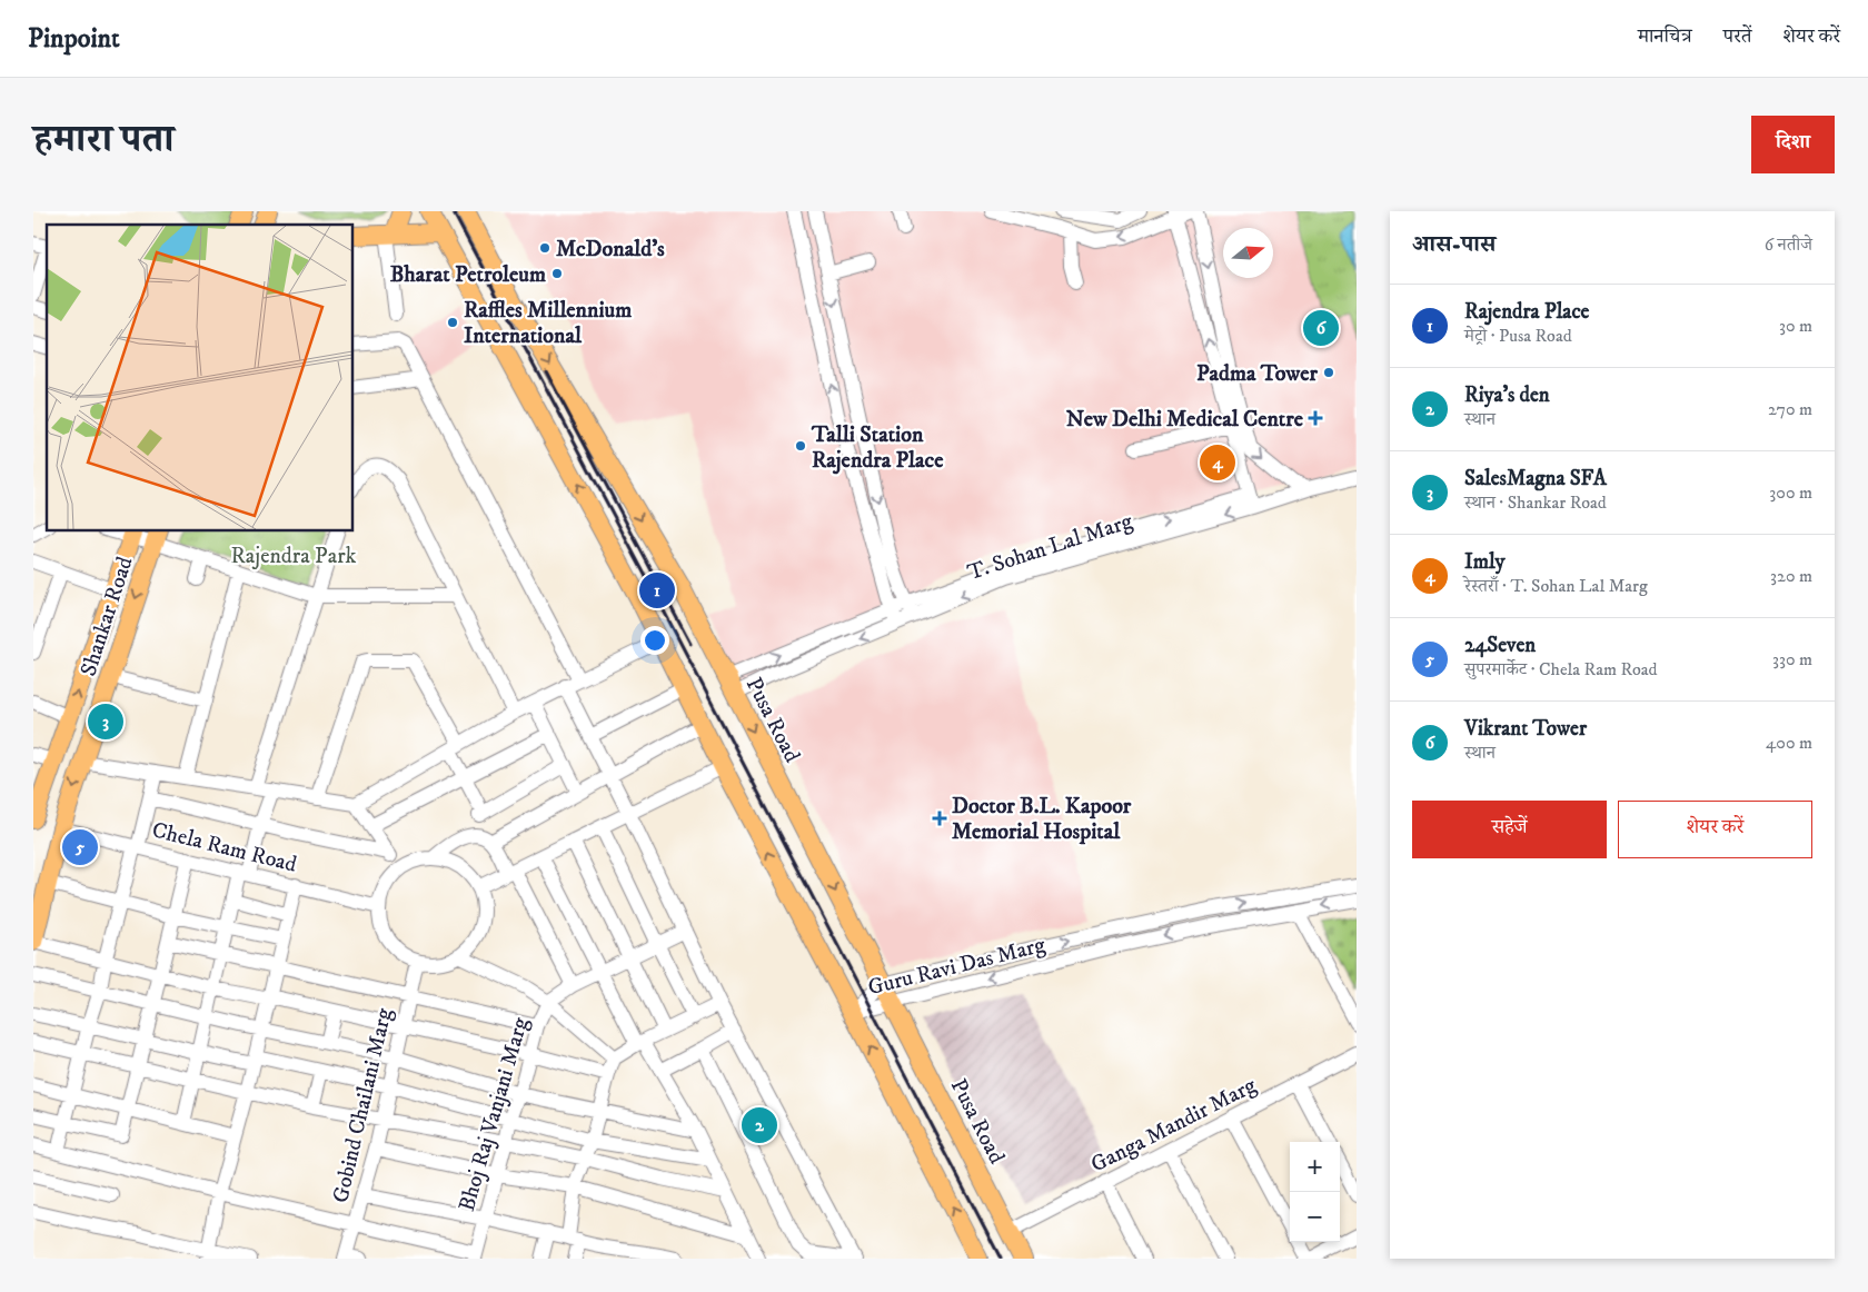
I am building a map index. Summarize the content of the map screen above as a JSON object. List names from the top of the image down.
{
  "streets": {
    "main road": ["Shankar Road", "Pusa Road"],
    "street": [
      "T. Sohan Lal Marg",
      "Chela Ram Road",
      "Guru Ravi Das Marg",
      "Gobind Chailani Marg",
      "Bhoj Raj Vanjani Marg",
      "Ganga Mandir Marg"
    ]
  },
  "crossings": [
    ["T. Sohan Lal Marg", "Pusa Road"],
    ["Shankar Road", "Chela Ram Road"],
    ["Pusa Road", "Guru Ravi Das Marg"],
    ["Pusa Road", "Ganga Mandir Marg"],
    ["Chela Ram Road", "Gobind Chailani Marg"]
  ],
  "parks": ["Rajendra Park"],
  "places": {
    "other": [
      "McDonald's",
      "Bharat Petroleum",
      "Raffles Millennium International",
      "Padma Tower",
      "Talli Station Rajendra Place"
    ],
    "health": ["New Delhi Medical Centre", "Doctor B.L. Kapoor Memorial Hospital"]
  },
  "north": "right",
  "page": {
    "header": "Pinpoint",
    "nav": ["मानचित्र", "परतें", "शेयर करें"],
    "title": "हमारा पता",
    "buttons": [
      "दिशा",
      ["सहेजें", "शेयर करें"]
    ],
    "heading": ["आस-पास", "6 नतीजे"],
    "list": [
      {
        "mark": "1",
        "name": "Rajendra Place",
        "note": "मेट्रो · Pusa Road",
        "value": "30 m"
      },
      {
        "mark": "2",
        "name": "Riya's den",
        "note": "स्थान",
        "value": "270 m"
      },
      {
        "mark": "3",
        "name": "SalesMagna SFA",
        "note": "स्थान · Shankar Road",
        "value": "300 m"
      },
      {
        "mark": "4",
        "name": "Imly",
        "note": "रेस्तराँ · T. Sohan Lal Marg",
        "value": "320 m"
      },
      {
        "mark": "5",
        "name": "24Seven",
        "note": "सुपरमार्केट · Chela Ram Road",
        "value": "330 m"
      },
      {
        "mark": "6",
        "name": "Vikrant Tower",
        "note": "स्थान",
        "value": "400 m"
      }
    ],
    "pins": [
      "6",
      "4",
      "1",
      "3",
      "5",
      "2"
    ],
    "map_buttons": ["+", "−"]
  }
}
